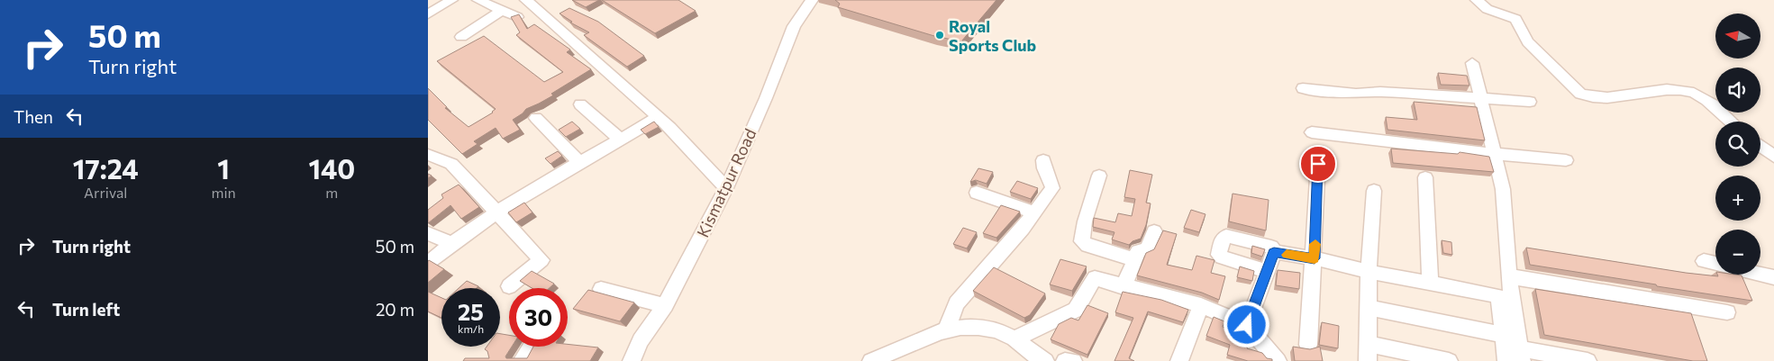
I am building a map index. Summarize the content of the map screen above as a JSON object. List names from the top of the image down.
{
  "streets": {
    "street": ["Kismatpur Road"]
  },
  "places": ["Royal Sports Club"],
  "north": "left",
  "page": {
    "turn": ["50 m", "Turn right"],
    "map_buttons": ["+", "−"],
    "then": "Then",
    "eta": [
      "17:24",
      "Arrival",
      "1",
      "min",
      "140",
      "m"
    ],
    "list": [
      {
        "name": "Turn right",
        "value": "50 m"
      },
      {
        "name": "Turn left",
        "value": "20 m"
      }
    ],
    "speed": "25 km/h",
    "limit": "30"
  }
}
